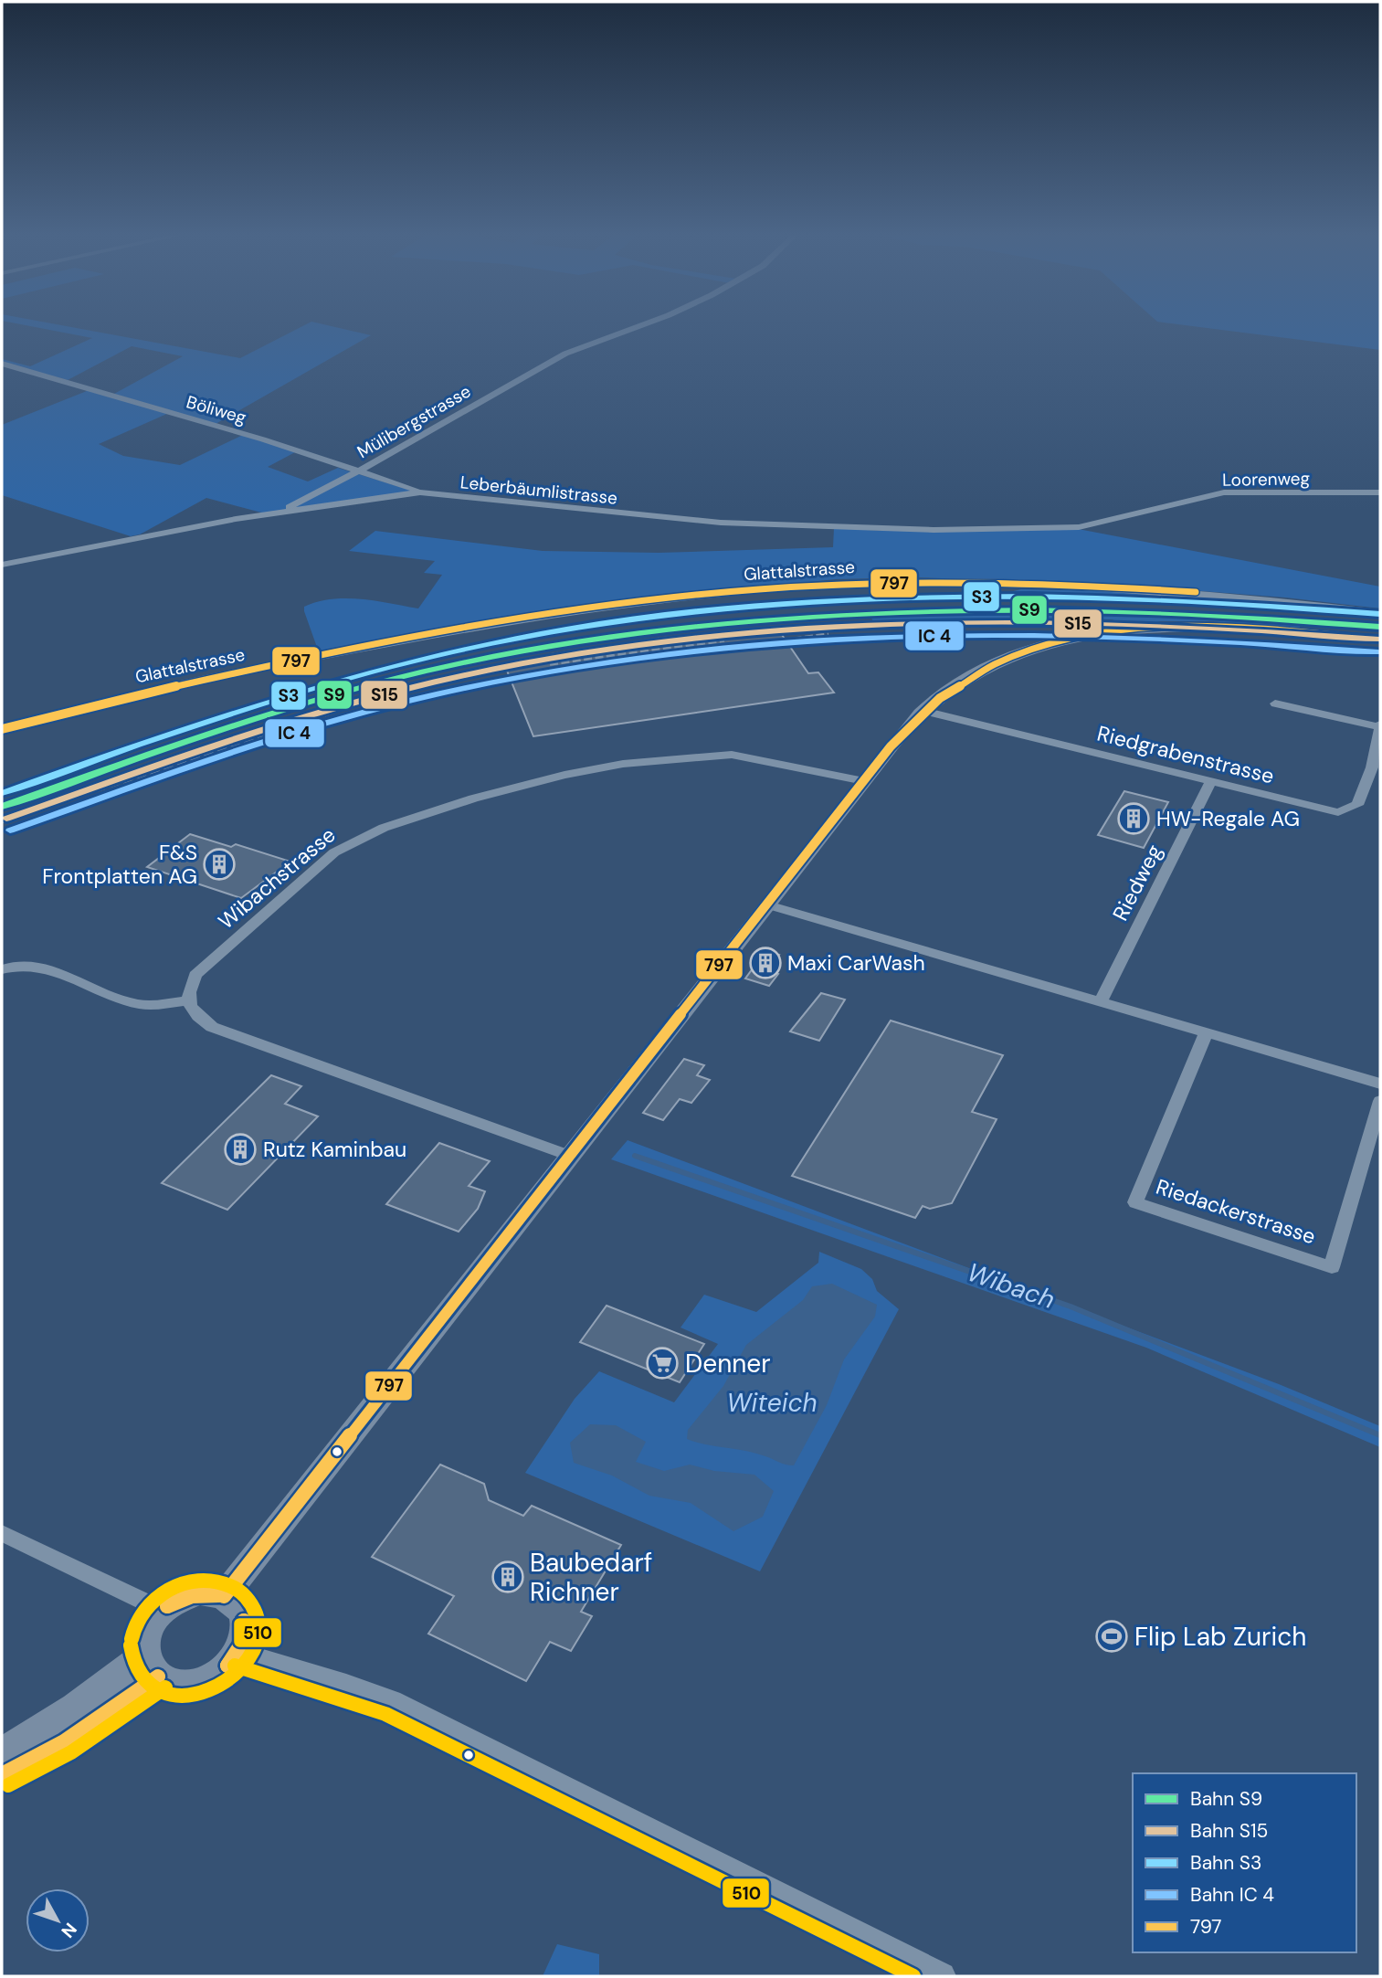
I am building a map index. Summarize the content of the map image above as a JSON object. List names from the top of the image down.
{
  "streets": {
    "street": [
      "Böliweg",
      "Mülibergstrasse",
      "Loorenweg",
      "Leberbäumlistrasse",
      "Glattalstrasse",
      "Riedgrabenstrasse",
      "Wibachstrasse",
      "Riedweg",
      "Riedackerstrasse"
    ]
  },
  "crossings": [
    ["Böliweg", "Mülibergstrasse"],
    ["Böliweg", "Leberbäumlistrasse"],
    ["Mülibergstrasse", "Leberbäumlistrasse"],
    ["Loorenweg", "Leberbäumlistrasse"],
    ["Riedgrabenstrasse", "Riedweg"]
  ],
  "water": ["Wibach", "Witeich"],
  "places": {
    "building": [
      "HW-Regale AG",
      "F&S Frontplatten AG",
      "Maxi CarWash",
      "Rutz Kaminbau",
      "Baubedarf Richner"
    ],
    "supermarket": ["Denner"],
    "sports": ["Flip Lab Zurich"]
  },
  "lines": [
    "transit line 797",
    "rail line S3",
    "rail line S9",
    "rail line S15",
    "transit line 510"
  ],
  "legend": [
    "Bahn S9",
    "Bahn S15",
    "Bahn S3",
    "Bahn IC 4",
    "797"
  ],
  "north": "bottom right"
}
